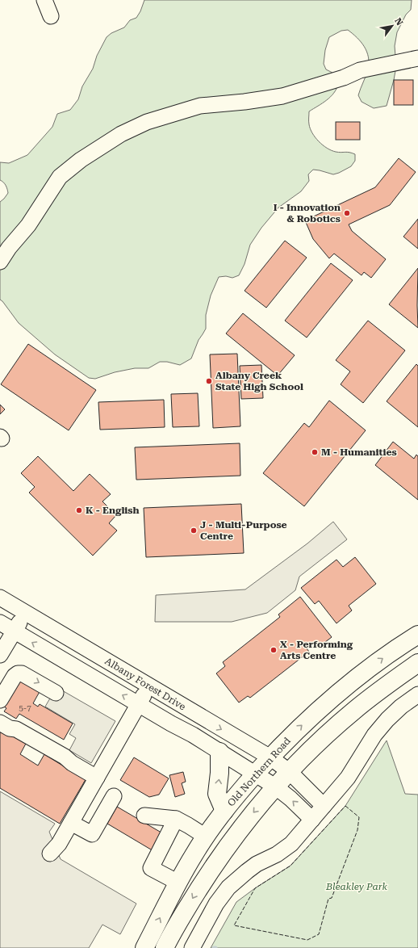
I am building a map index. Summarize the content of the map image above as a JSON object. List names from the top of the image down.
{
  "streets": {
    "highway": ["Old Northern Road"],
    "street": ["Albany Forest Drive"]
  },
  "crossings": [
    ["Albany Forest Drive", "Old Northern Road"]
  ],
  "parks": ["Bleakley Park"],
  "places": [
    "I - Innovation & Robotics",
    "Albany Creek State High School",
    "M - Humanities",
    "K - English",
    "J - Multi-Purpose Centre",
    "X - Performing Arts Centre"
  ],
  "house_numbers": ["5-7"],
  "north": "top right"
}
